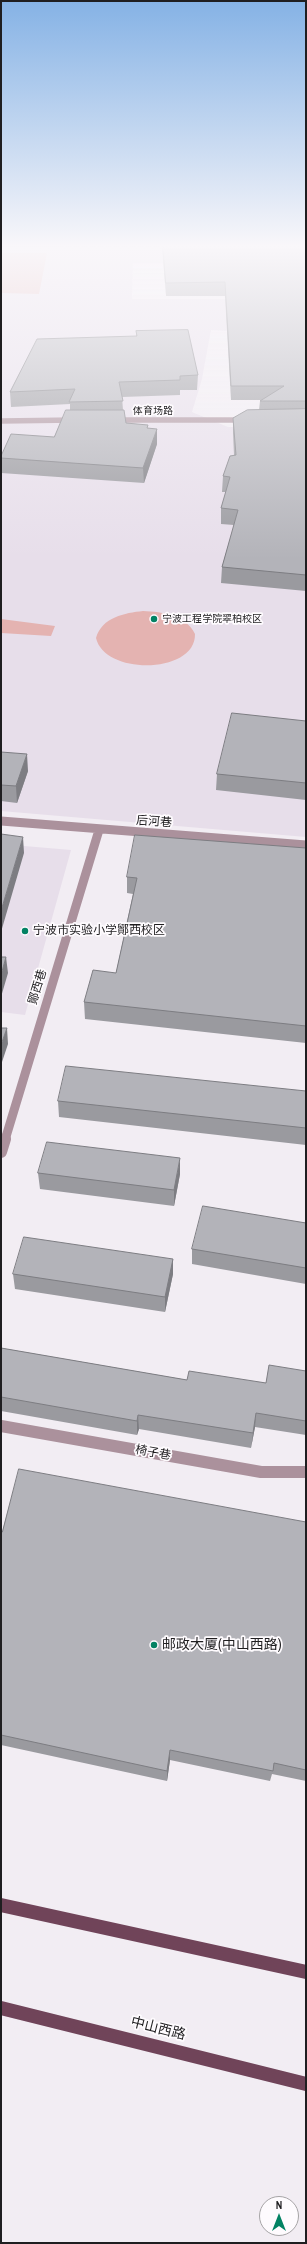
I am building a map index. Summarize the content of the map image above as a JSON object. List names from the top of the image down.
{
  "streets": {
    "main road": ["中山西路"],
    "street": [
      "体育场路",
      "后河巷",
      "鄮西巷",
      "椅子巷"
    ]
  },
  "crossings": [
    ["后河巷", "鄮西巷"]
  ],
  "places": ["宁波工程学院翠柏校区", "宁波市实验小学鄮西校区", "邮政大厦(中山西路)"],
  "north": "top"
}
